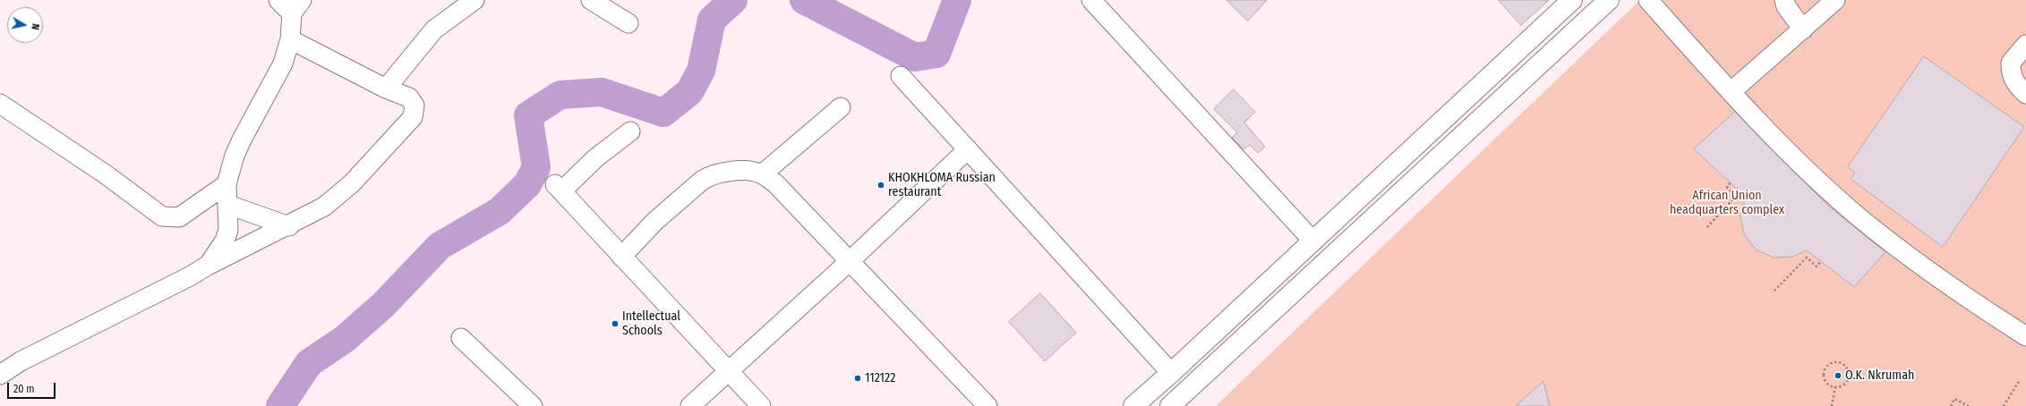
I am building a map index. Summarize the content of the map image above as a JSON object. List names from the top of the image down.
{
  "parks": ["African Union headquarters complex"],
  "places": [
    "KHOKHLOMA Russian restaurant",
    "Intellectual Schools",
    "O.K. Nkrumah",
    "112122"
  ],
  "scale_bar": "20 m",
  "north": "right"
}
